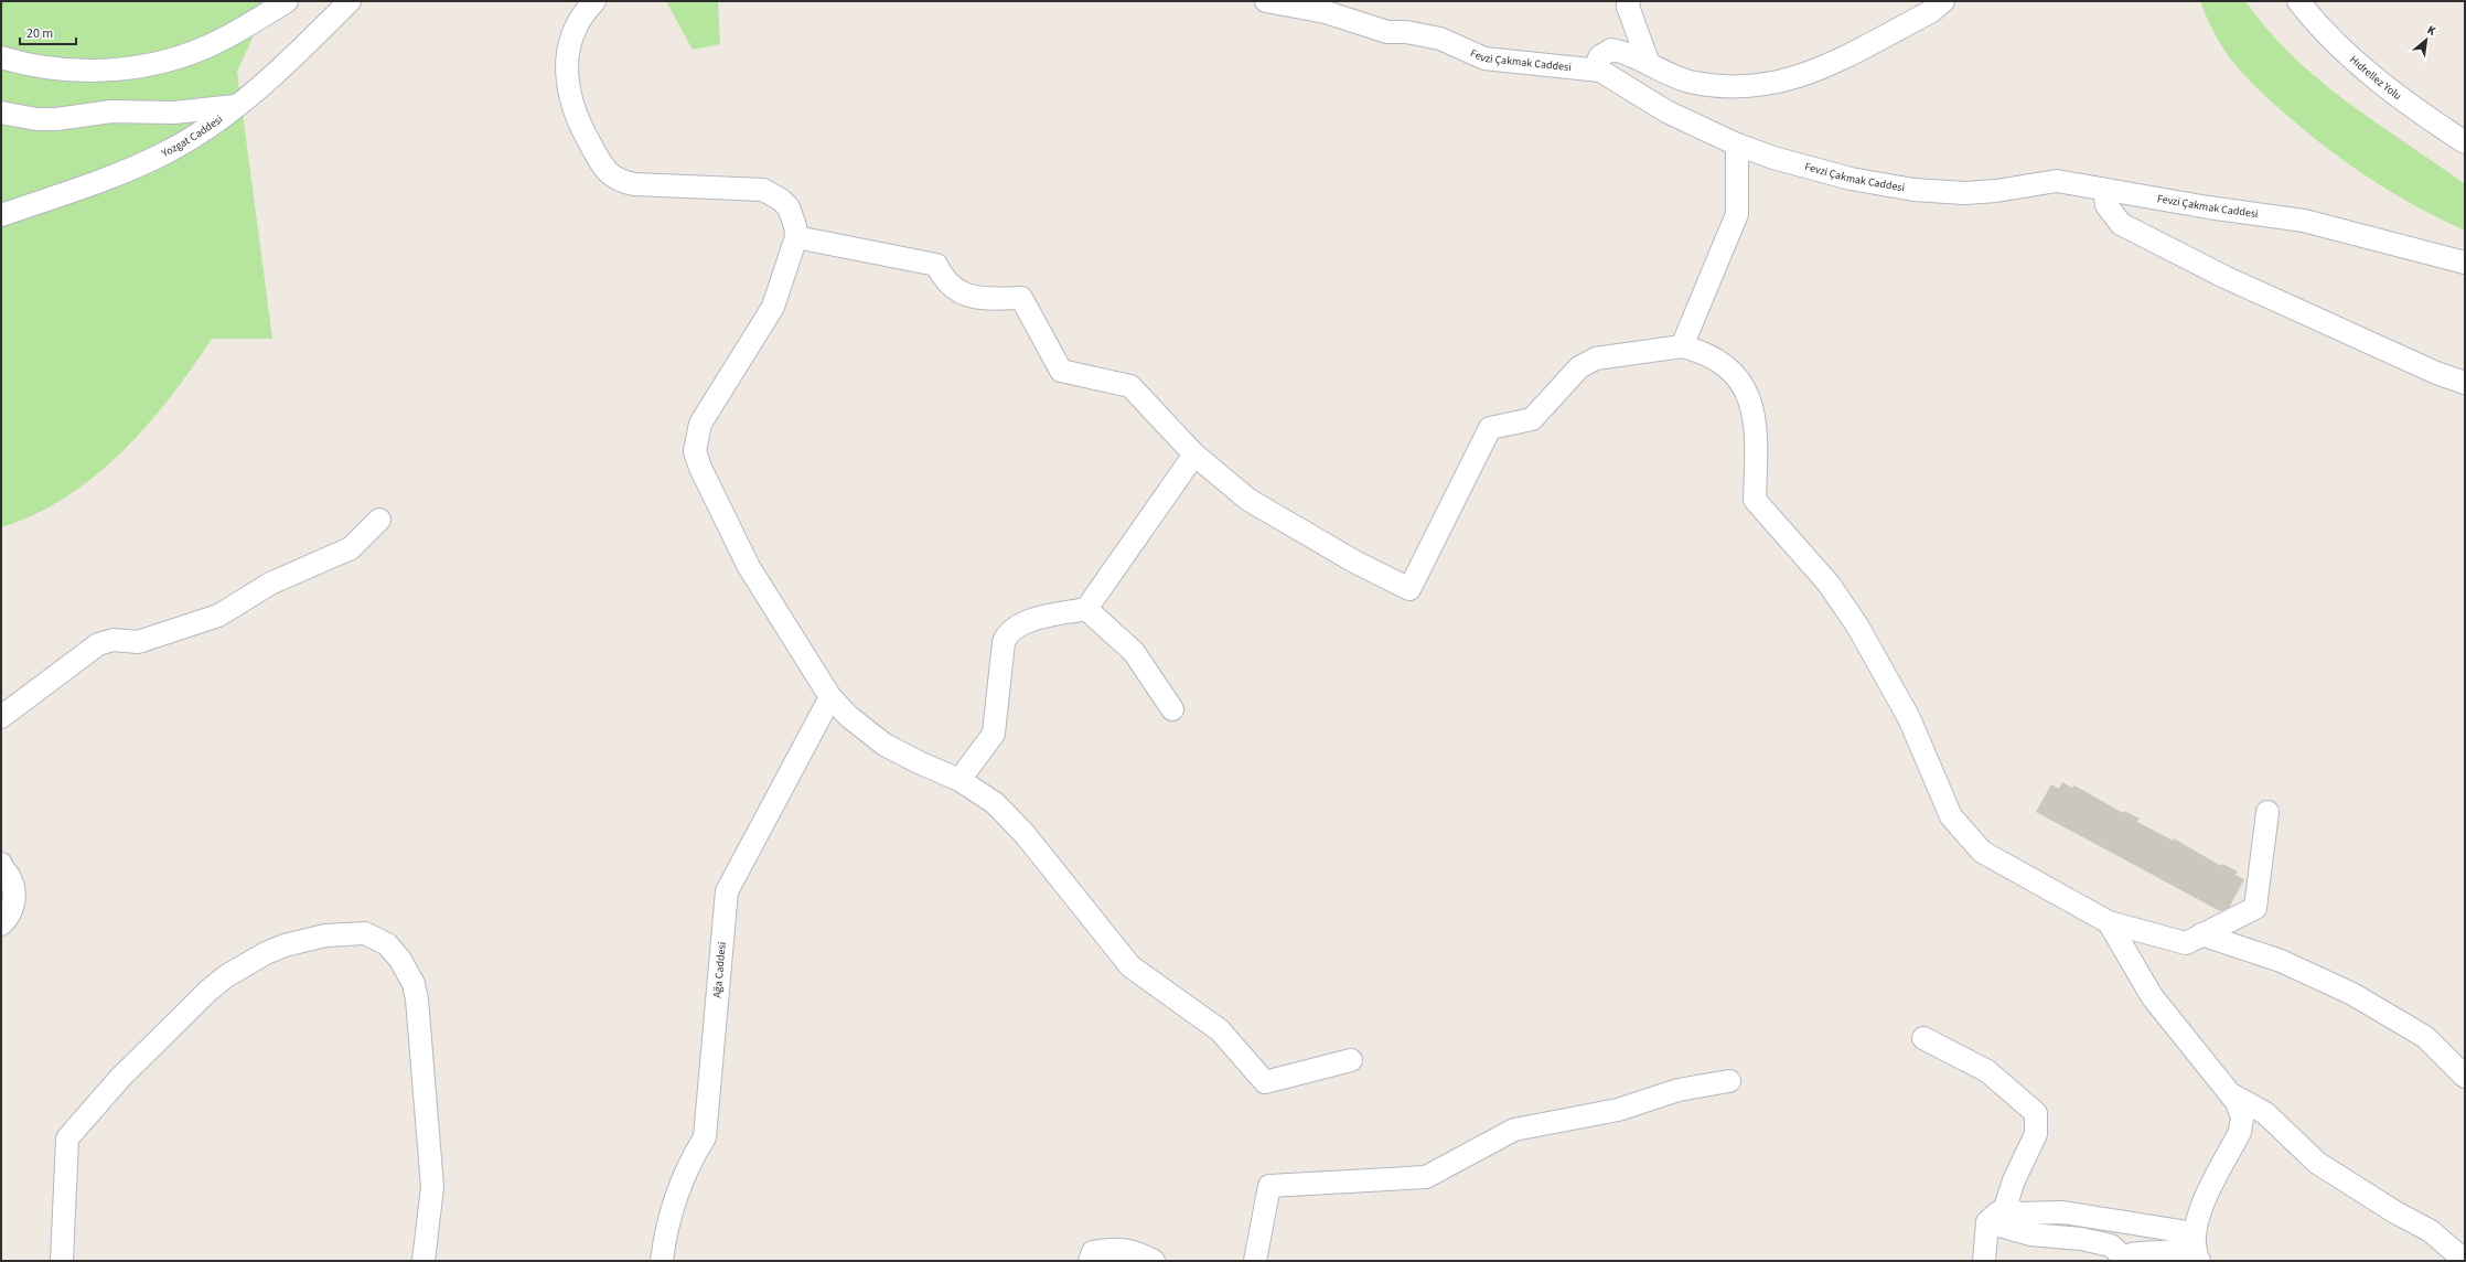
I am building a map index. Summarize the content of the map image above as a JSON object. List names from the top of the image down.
{
  "streets": {
    "street": [
      "Fevzi Çakmak Caddesi",
      "Hıdrellez Yolu",
      "Yozgat Caddesi",
      "Ağa Caddesi"
    ]
  },
  "scale_bar": "20 m",
  "north": "top right"
}
